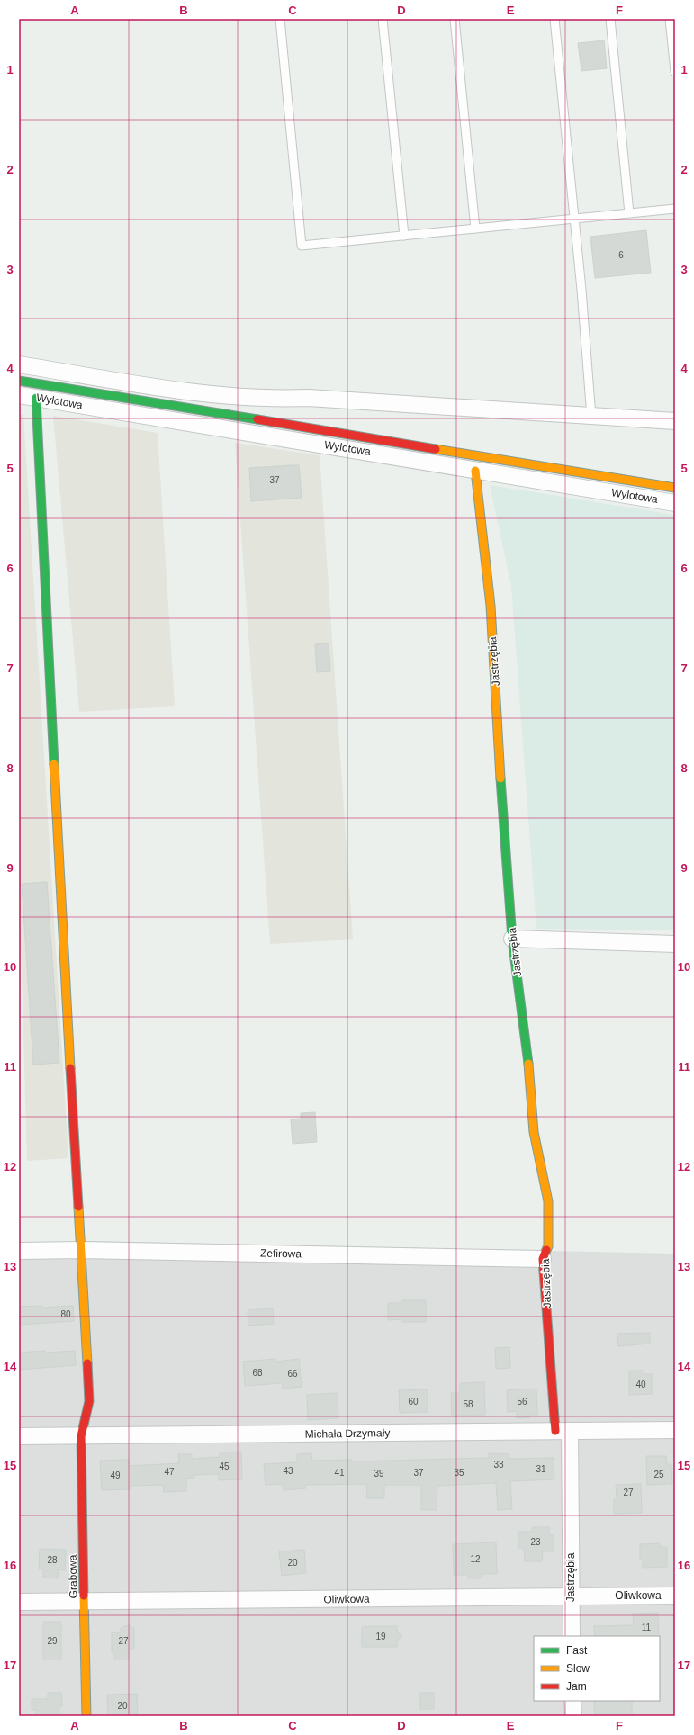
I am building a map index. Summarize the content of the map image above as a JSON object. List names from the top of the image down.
{
  "streets": {
    "street": [
      "Wylotowa",
      "Jastrzębia",
      "Zefirowa",
      "Michała Drzymały",
      "Grabowa",
      "Oliwkowa"
    ]
  },
  "crossings": [
    ["Wylotowa", "Jastrzębia"],
    ["Wylotowa", "Grabowa"],
    ["Jastrzębia", "Zefirowa"],
    ["Jastrzębia", "Michała Drzymały"],
    ["Jastrzębia", "Oliwkowa"],
    ["Zefirowa", "Grabowa"],
    ["Michała Drzymały", "Grabowa"],
    ["Grabowa", "Oliwkowa"]
  ],
  "house_numbers": [
    "6",
    "37",
    "80",
    "68",
    "66",
    "40",
    "60",
    "56",
    "58",
    "33",
    "45",
    "31",
    "43",
    "47",
    "41",
    "37",
    "35",
    "39",
    "25",
    "49",
    "27",
    "23",
    "12",
    "28",
    "20",
    "11",
    "19",
    "29",
    "27",
    "20"
  ],
  "legend": ["Fast", "Slow", "Jam"],
  "grid": {
    "columns": [
      "A",
      "B",
      "C",
      "D",
      "E",
      "F"
    ],
    "rows": [
      "1",
      "2",
      "3",
      "4",
      "5",
      "6",
      "7",
      "8",
      "9",
      "10",
      "11",
      "12",
      "13",
      "14",
      "15",
      "16",
      "17"
    ]
  }
}
